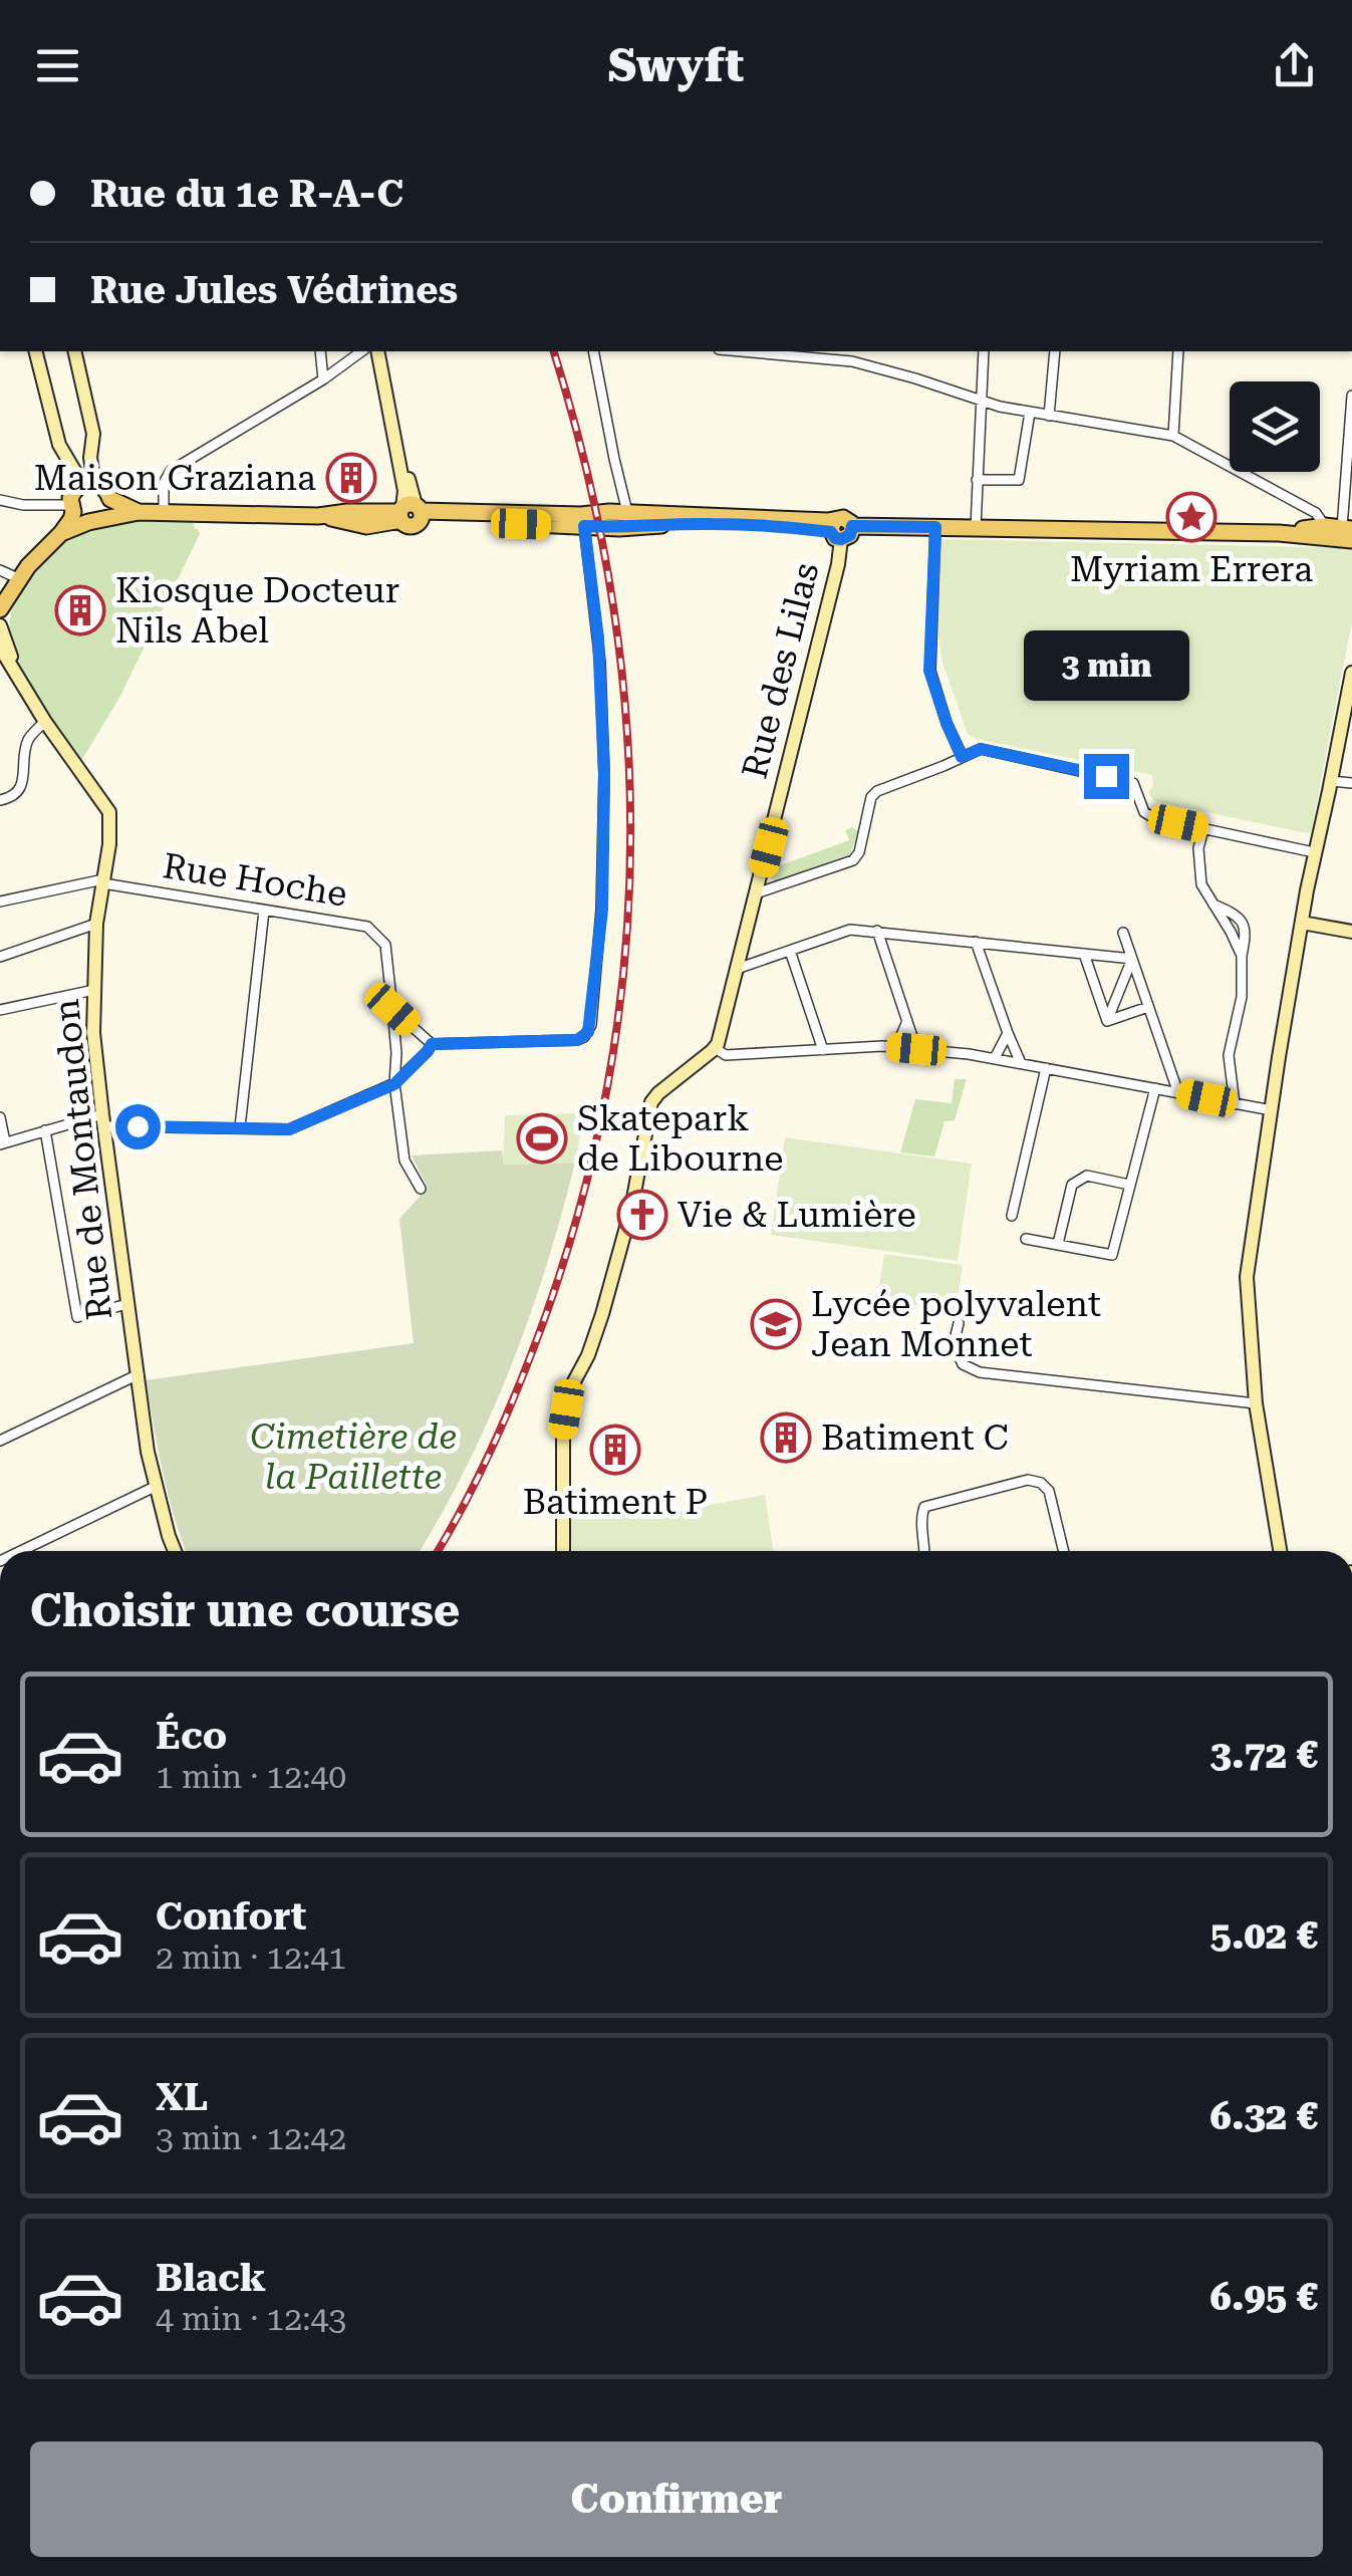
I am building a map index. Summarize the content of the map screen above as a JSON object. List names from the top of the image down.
{
  "streets": {
    "street": ["Rue des Lilas", "Rue Hoche", "Rue de Montaudon"]
  },
  "crossings": [
    ["Rue Hoche", "Rue de Montaudon"]
  ],
  "parks": ["Cimetière de la Paillette"],
  "places": {
    "building": [
      "Maison Graziana",
      "Kiosque Docteur Nils Abel",
      "Batiment C",
      "Batiment P"
    ],
    "place": ["Myriam Errera"],
    "sports": ["Skatepark de Libourne"],
    "church": ["Vie & Lumière"],
    "school or university": ["Lycée polyvalent Jean Monnet"]
  },
  "page": {
    "header": "Swyft",
    "banner": ["Rue du 1e R-A-C", "Rue Jules Védrines"],
    "bubble": "3 min",
    "heading": "Choisir une course",
    "list": [
      {
        "name": "Éco",
        "note": "1 min · 12:40",
        "value": "3.72 €"
      },
      {
        "name": "Confort",
        "note": "2 min · 12:41",
        "value": "5.02 €"
      },
      {
        "name": "XL",
        "note": "3 min · 12:42",
        "value": "6.32 €"
      },
      {
        "name": "Black",
        "note": "4 min · 12:43",
        "value": "6.95 €"
      }
    ],
    "buttons": "Confirmer"
  }
}
